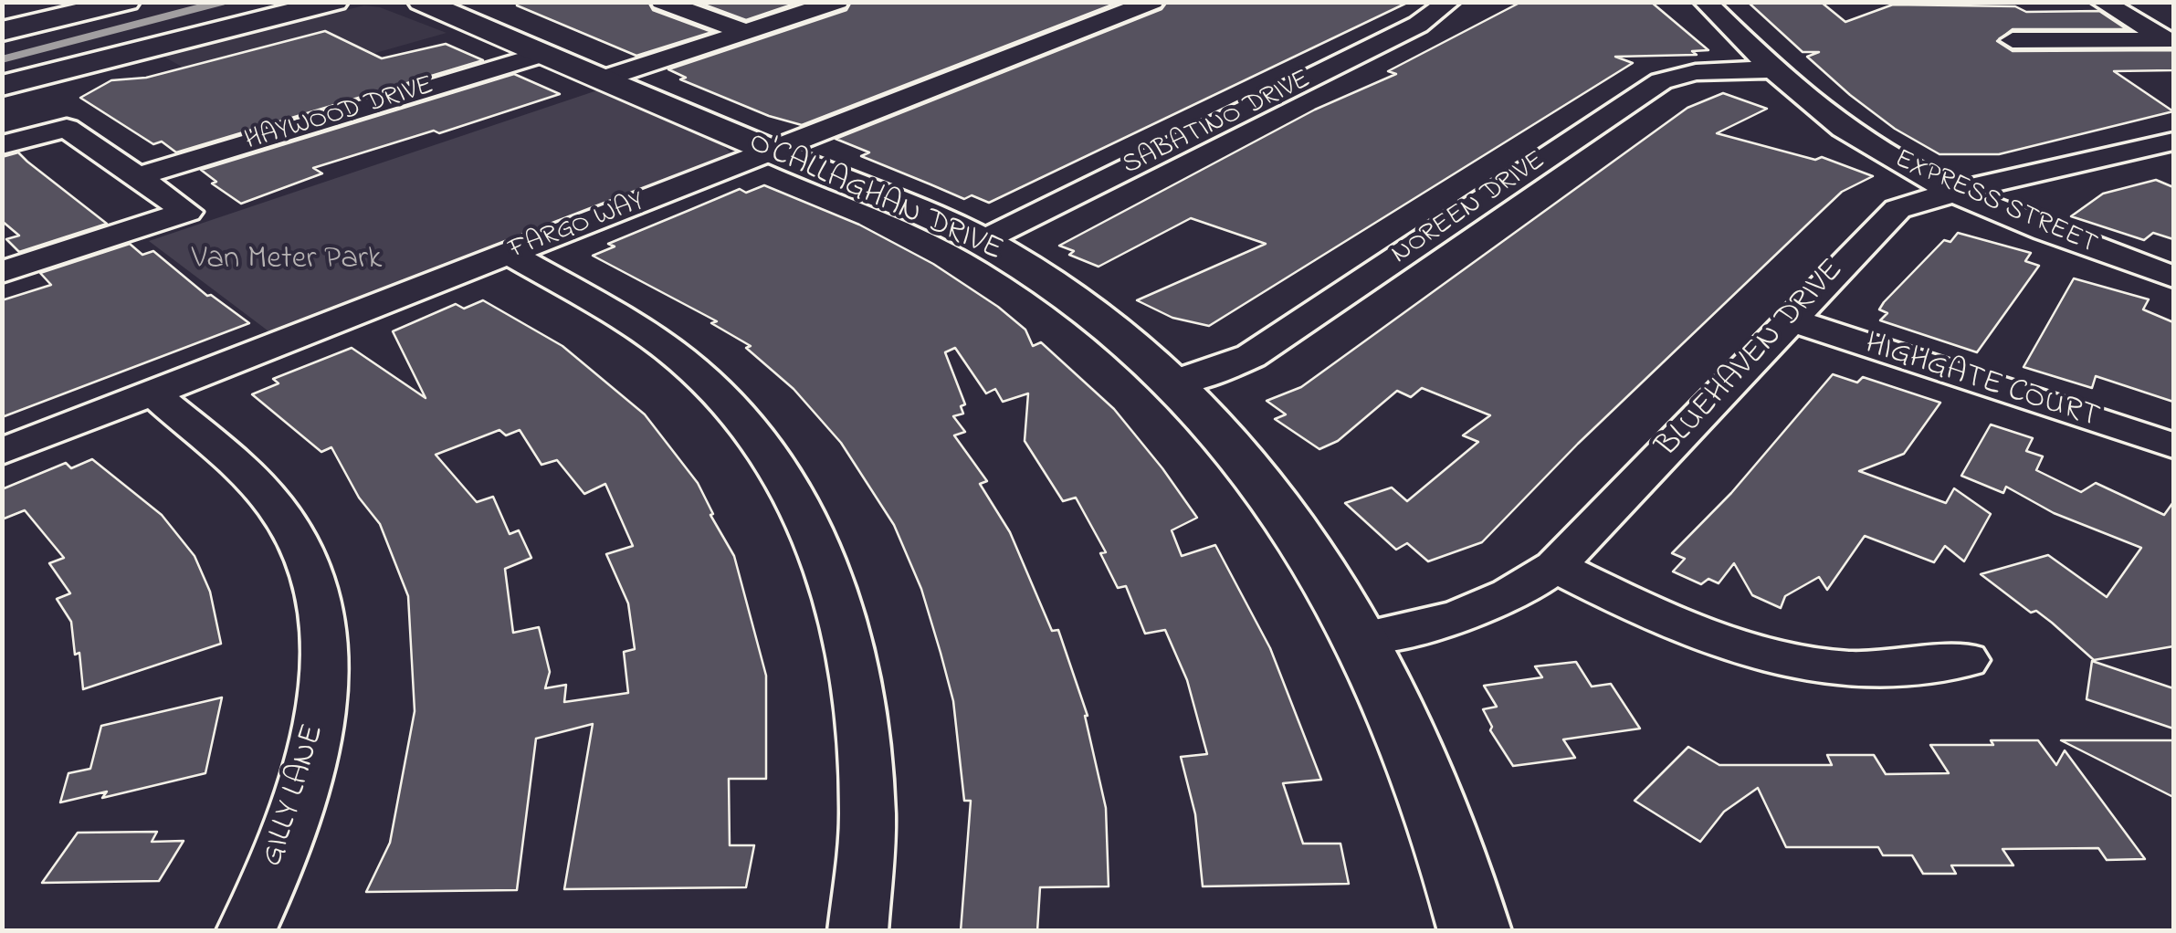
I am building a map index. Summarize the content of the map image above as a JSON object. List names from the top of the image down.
{
  "streets": {
    "street": [
      "HAYWOOD DRIVE",
      "SABATINO DRIVE",
      "O'CALLAGHAN DRIVE",
      "EXPRESS STREET",
      "NOREEN DRIVE",
      "FARGO WAY",
      "BLUEHAVEN DRIVE",
      "HIGHGATE COURT",
      "GILLY LANE"
    ]
  },
  "crossings": [
    ["HAYWOOD DRIVE", "O'CALLAGHAN DRIVE"],
    ["SABATINO DRIVE", "O'CALLAGHAN DRIVE"],
    ["O'CALLAGHAN DRIVE", "NOREEN DRIVE"],
    ["O'CALLAGHAN DRIVE", "FARGO WAY"],
    ["O'CALLAGHAN DRIVE", "BLUEHAVEN DRIVE"],
    ["EXPRESS STREET", "NOREEN DRIVE"],
    ["EXPRESS STREET", "BLUEHAVEN DRIVE"],
    ["FARGO WAY", "GILLY LANE"],
    ["BLUEHAVEN DRIVE", "HIGHGATE COURT"]
  ],
  "parks": ["Van Meter Park"]
}
